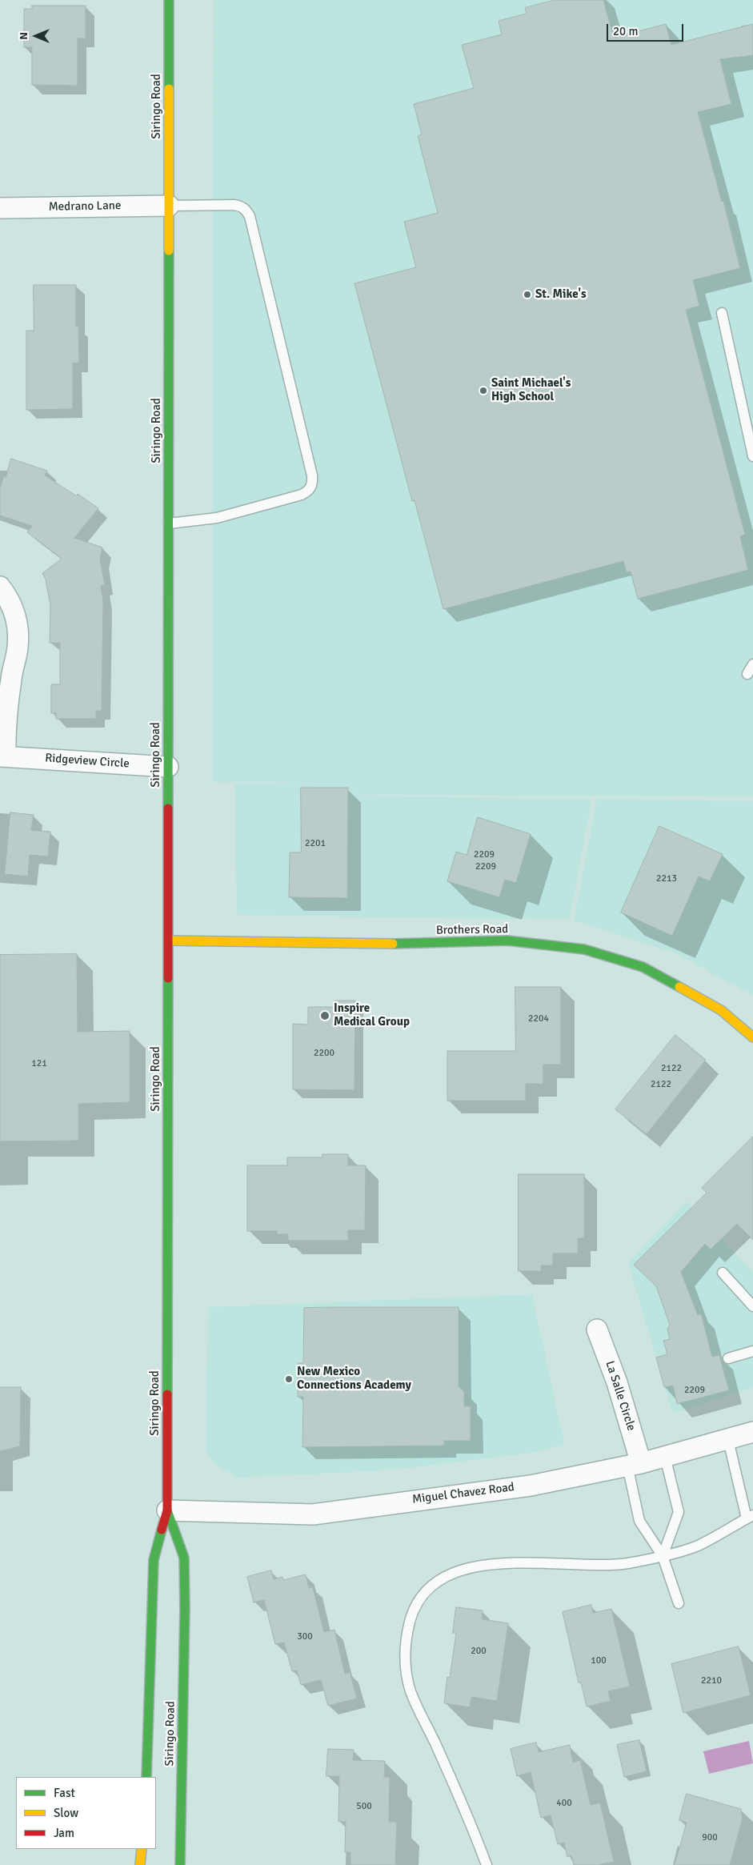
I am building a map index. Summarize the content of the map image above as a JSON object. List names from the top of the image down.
{
  "streets": {
    "street": [
      "Siringo Road",
      "Medrano Lane",
      "Ridgeview Circle",
      "Brothers Road",
      "La Salle Circle",
      "Miguel Chavez Road"
    ]
  },
  "crossings": [
    ["Siringo Road", "Medrano Lane"],
    ["Siringo Road", "Ridgeview Circle"],
    ["Siringo Road", "Brothers Road"],
    ["Siringo Road", "Miguel Chavez Road"],
    ["La Salle Circle", "Miguel Chavez Road"]
  ],
  "places": [
    "St. Mike's",
    "Saint Michael's High School",
    "Inspire Medical Group",
    "New Mexico Connections Academy"
  ],
  "house_numbers": [
    "2201",
    "2209",
    "2209",
    "2213",
    "2204",
    "2200",
    "121",
    "2122",
    "2122",
    "2209",
    "300",
    "200",
    "100",
    "2210",
    "400",
    "500",
    "900"
  ],
  "legend": ["Fast", "Slow", "Jam"],
  "scale_bar": "20 m",
  "north": "left"
}
